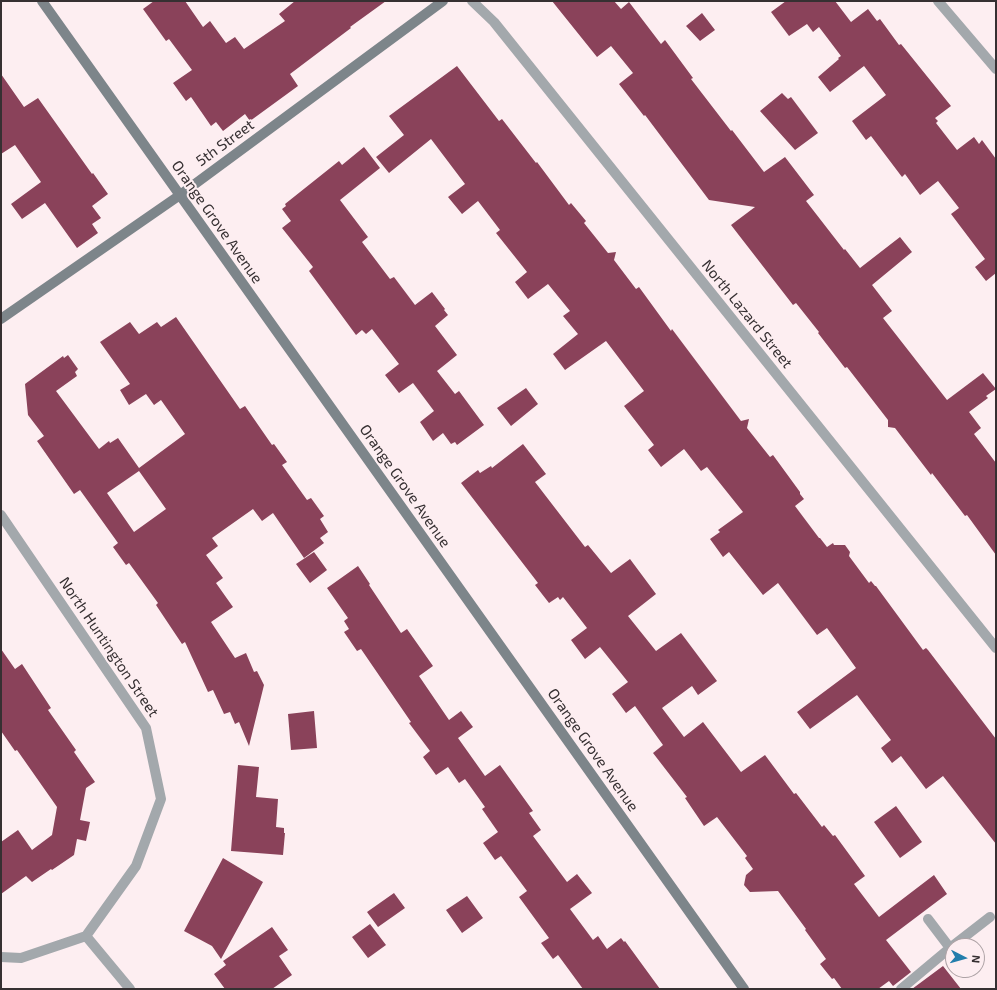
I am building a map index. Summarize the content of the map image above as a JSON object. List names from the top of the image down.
{
  "streets": {
    "street": [
      "5th Street",
      "Orange Grove Avenue",
      "North Lazard Street",
      "North Huntington Street"
    ]
  },
  "crossings": [
    ["5th Street", "Orange Grove Avenue"]
  ],
  "north": "right"
}
